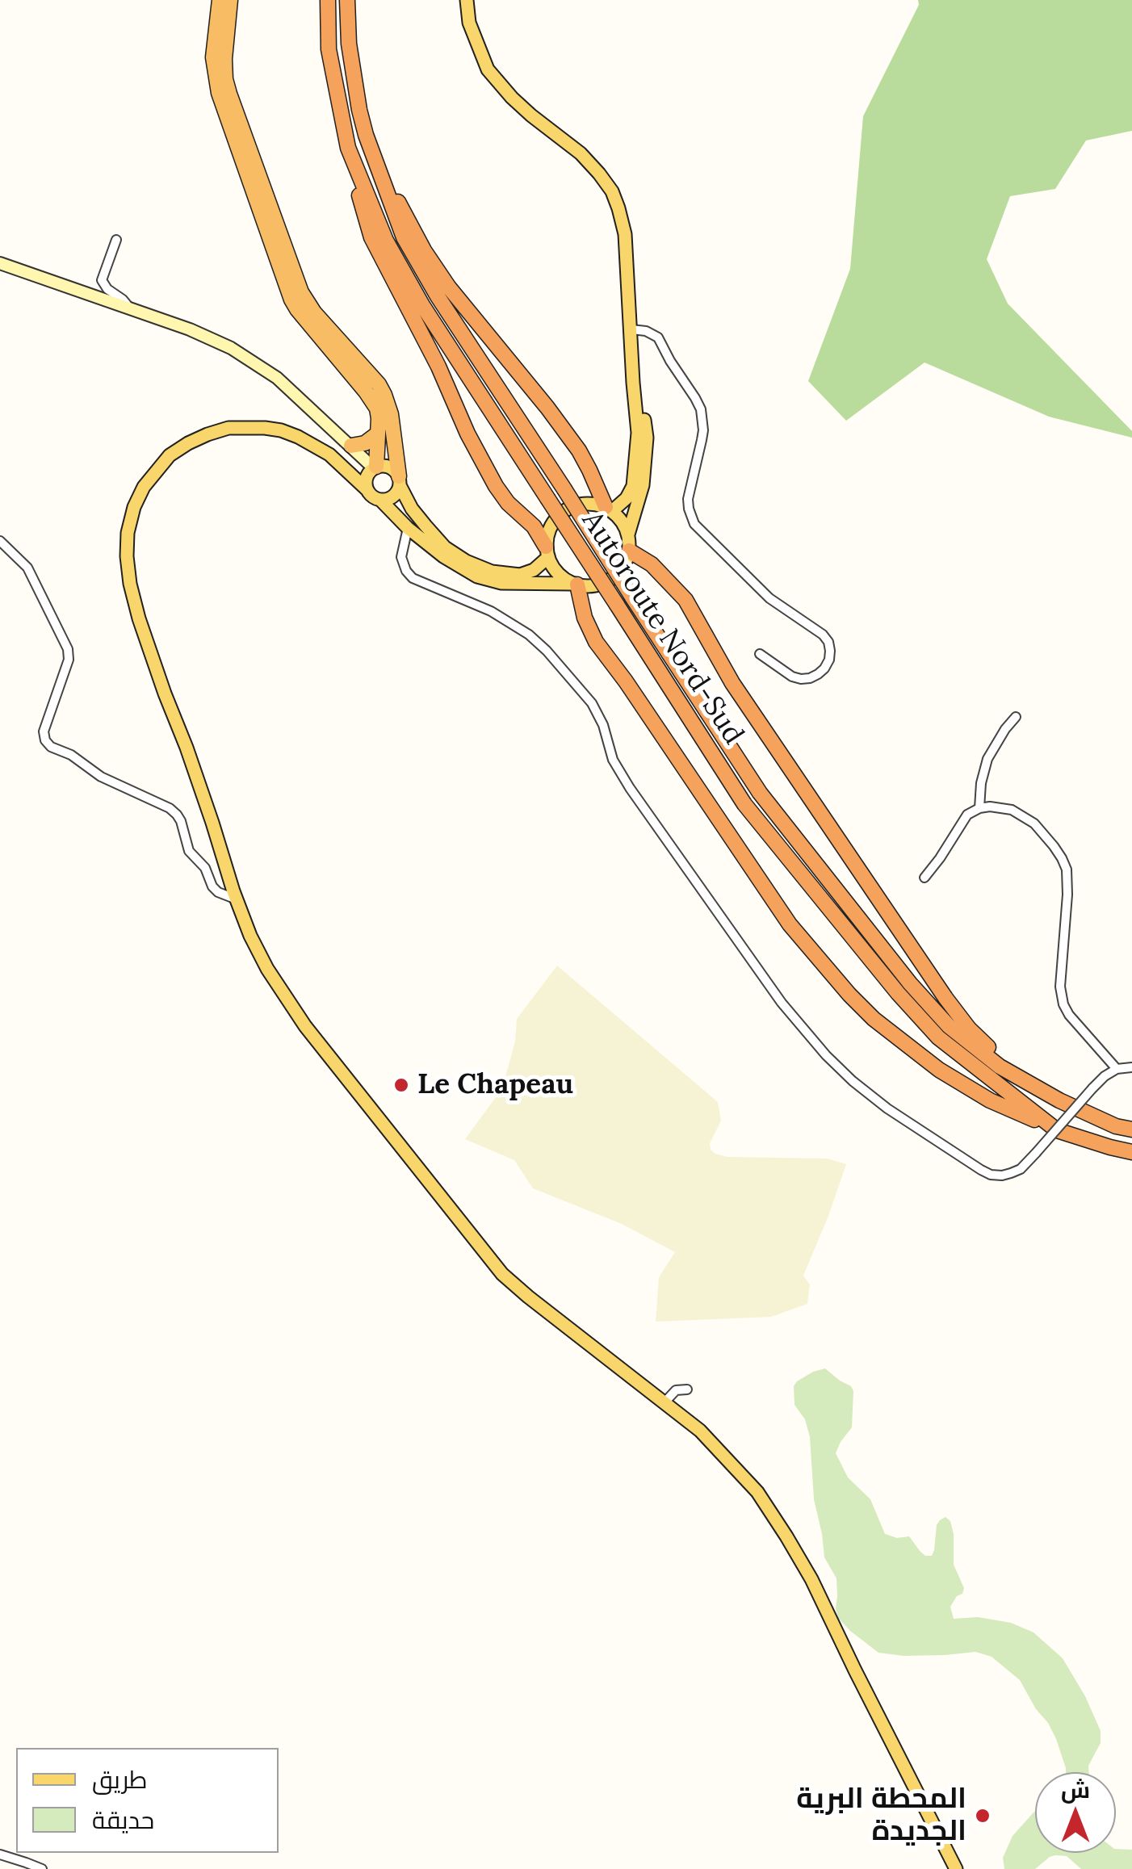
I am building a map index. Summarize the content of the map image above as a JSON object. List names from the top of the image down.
{
  "streets": {
    "highway": ["Autoroute Nord-Sud"]
  },
  "places": ["Le Chapeau", "المحطة البرية الجديدة"],
  "legend": ["طريق", "حديقة"],
  "north": "top"
}
